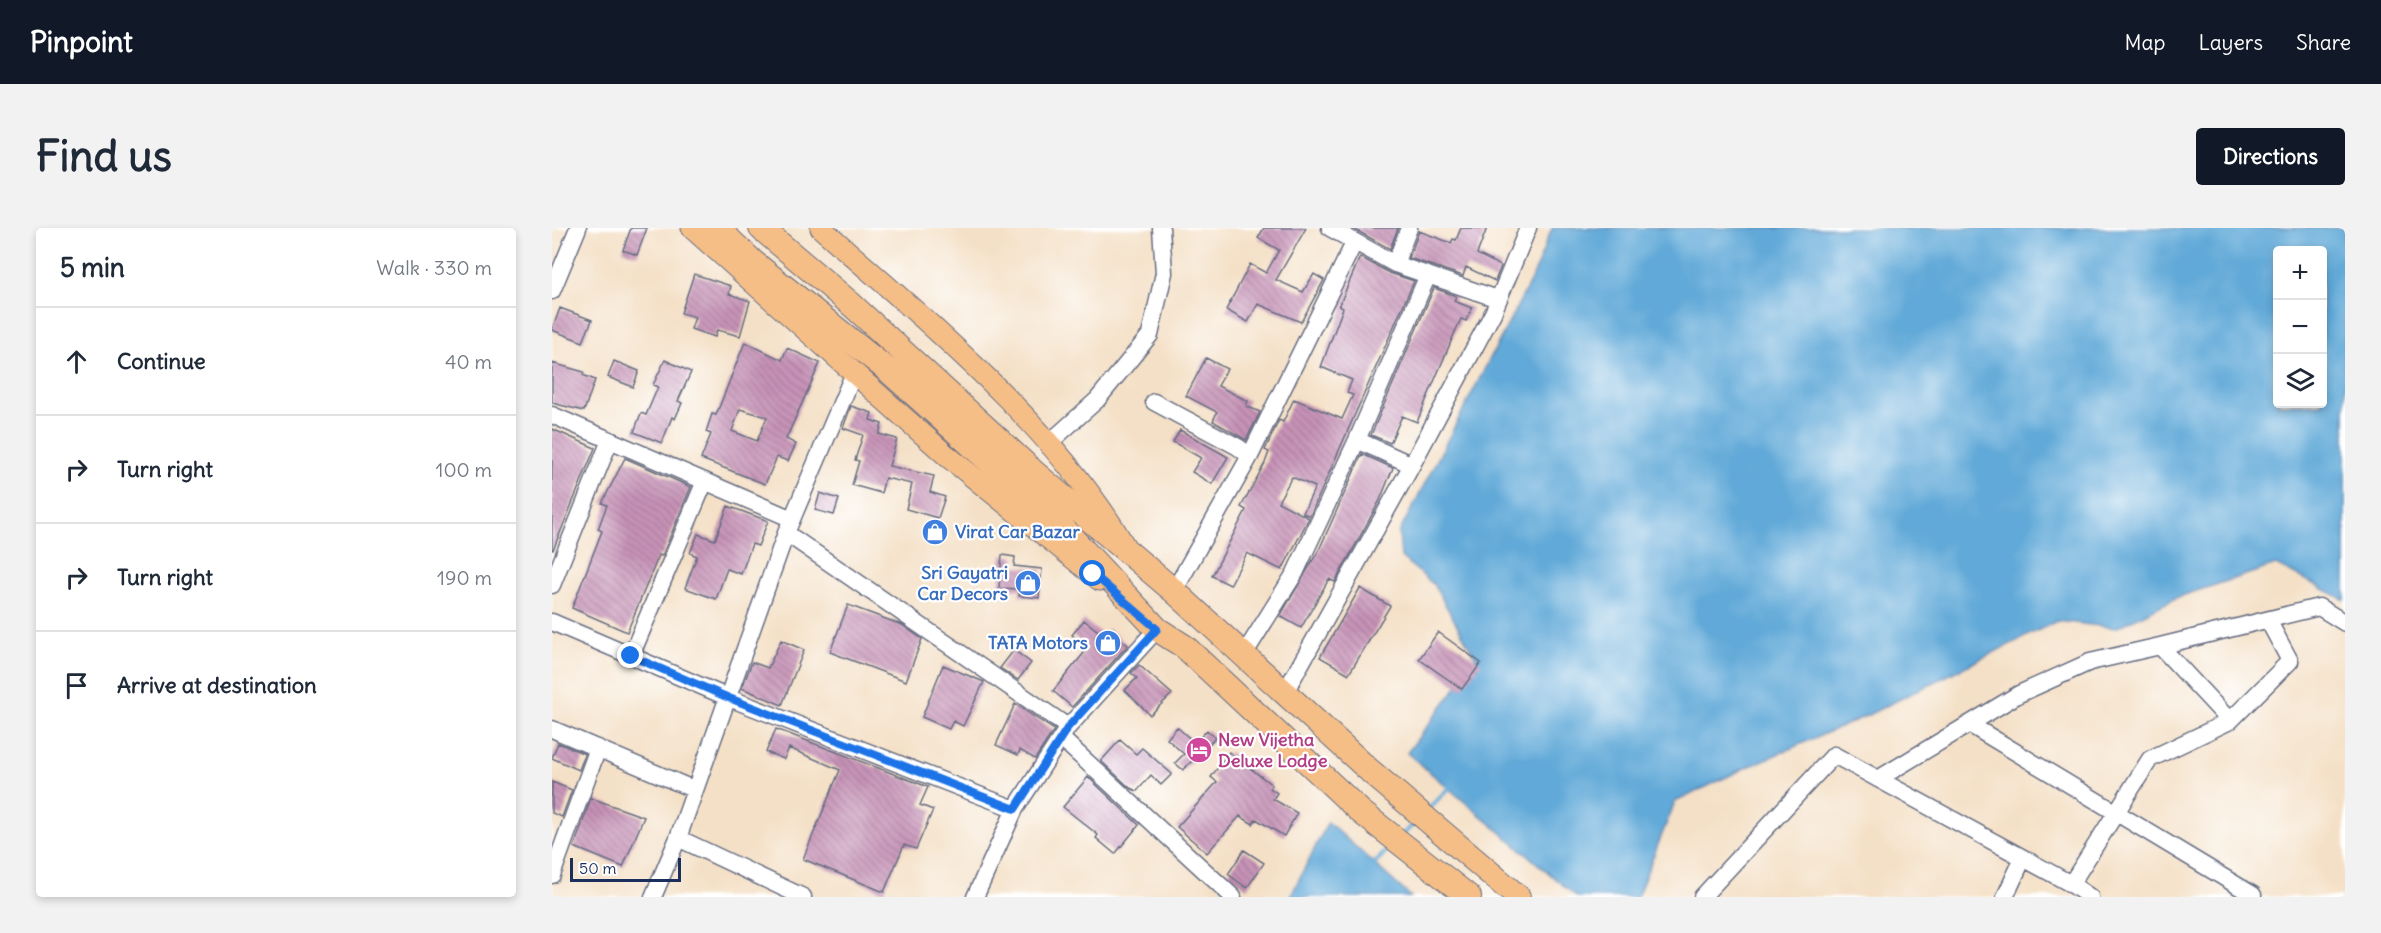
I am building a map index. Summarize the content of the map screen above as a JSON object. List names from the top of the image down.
{
  "places": {
    "shop": ["Virat Car Bazar", "Sri Gayatri Car Decors", "TATA Motors"],
    "hotel": ["New Vijetha Deluxe Lodge"]
  },
  "scale_bar": "50 m",
  "page": {
    "header": "Pinpoint",
    "nav": ["Map", "Layers", "Share"],
    "buttons": "Directions",
    "title": "Find us",
    "heading": ["5 min", "Walk · 330 m"],
    "map_buttons": ["+", "−"],
    "list": [
      ["Continue", "40 m"],
      ["Turn right", "100 m"],
      ["Turn right", "190 m"],
      "Arrive at destination"
    ],
    "scale": "50 m"
  }
}
